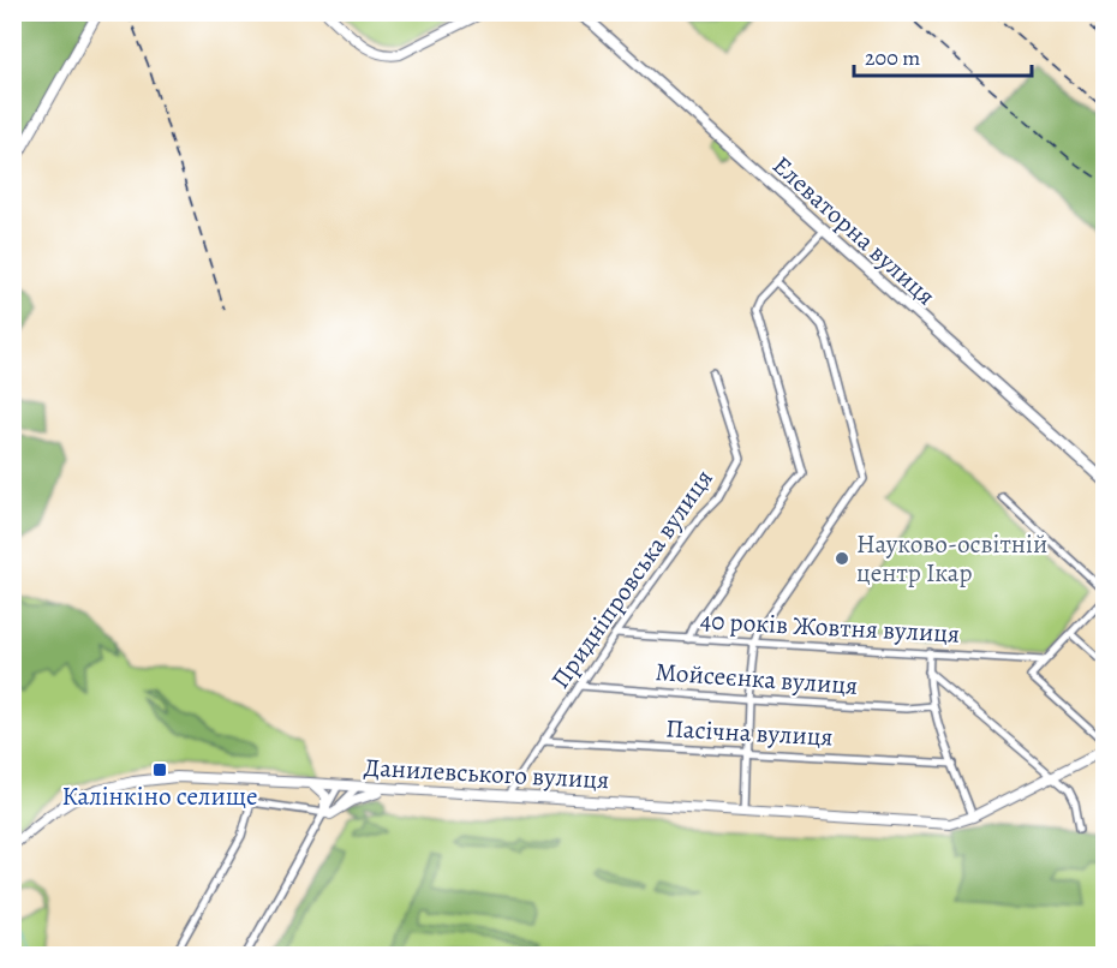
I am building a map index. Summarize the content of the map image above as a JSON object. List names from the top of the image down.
{
  "streets": {
    "main road": ["Елеваторна вулиця"],
    "street": [
      "Придніпровська вулиця",
      "40 років Жовтня вулиця",
      "Мойсеєнка вулиця",
      "Пасічна вулиця",
      "Данилевського вулиця"
    ]
  },
  "crossings": [
    ["Придніпровська вулиця", "40 років Жовтня вулиця"],
    ["Придніпровська вулиця", "Мойсеєнка вулиця"],
    ["Придніпровська вулиця", "Пасічна вулиця"],
    ["Придніпровська вулиця", "Данилевського вулиця"]
  ],
  "places": {
    "other": ["Науково-освітній центр Ікар"],
    "transit": ["Калінкіно селище"]
  },
  "scale_bar": "200 m"
}
